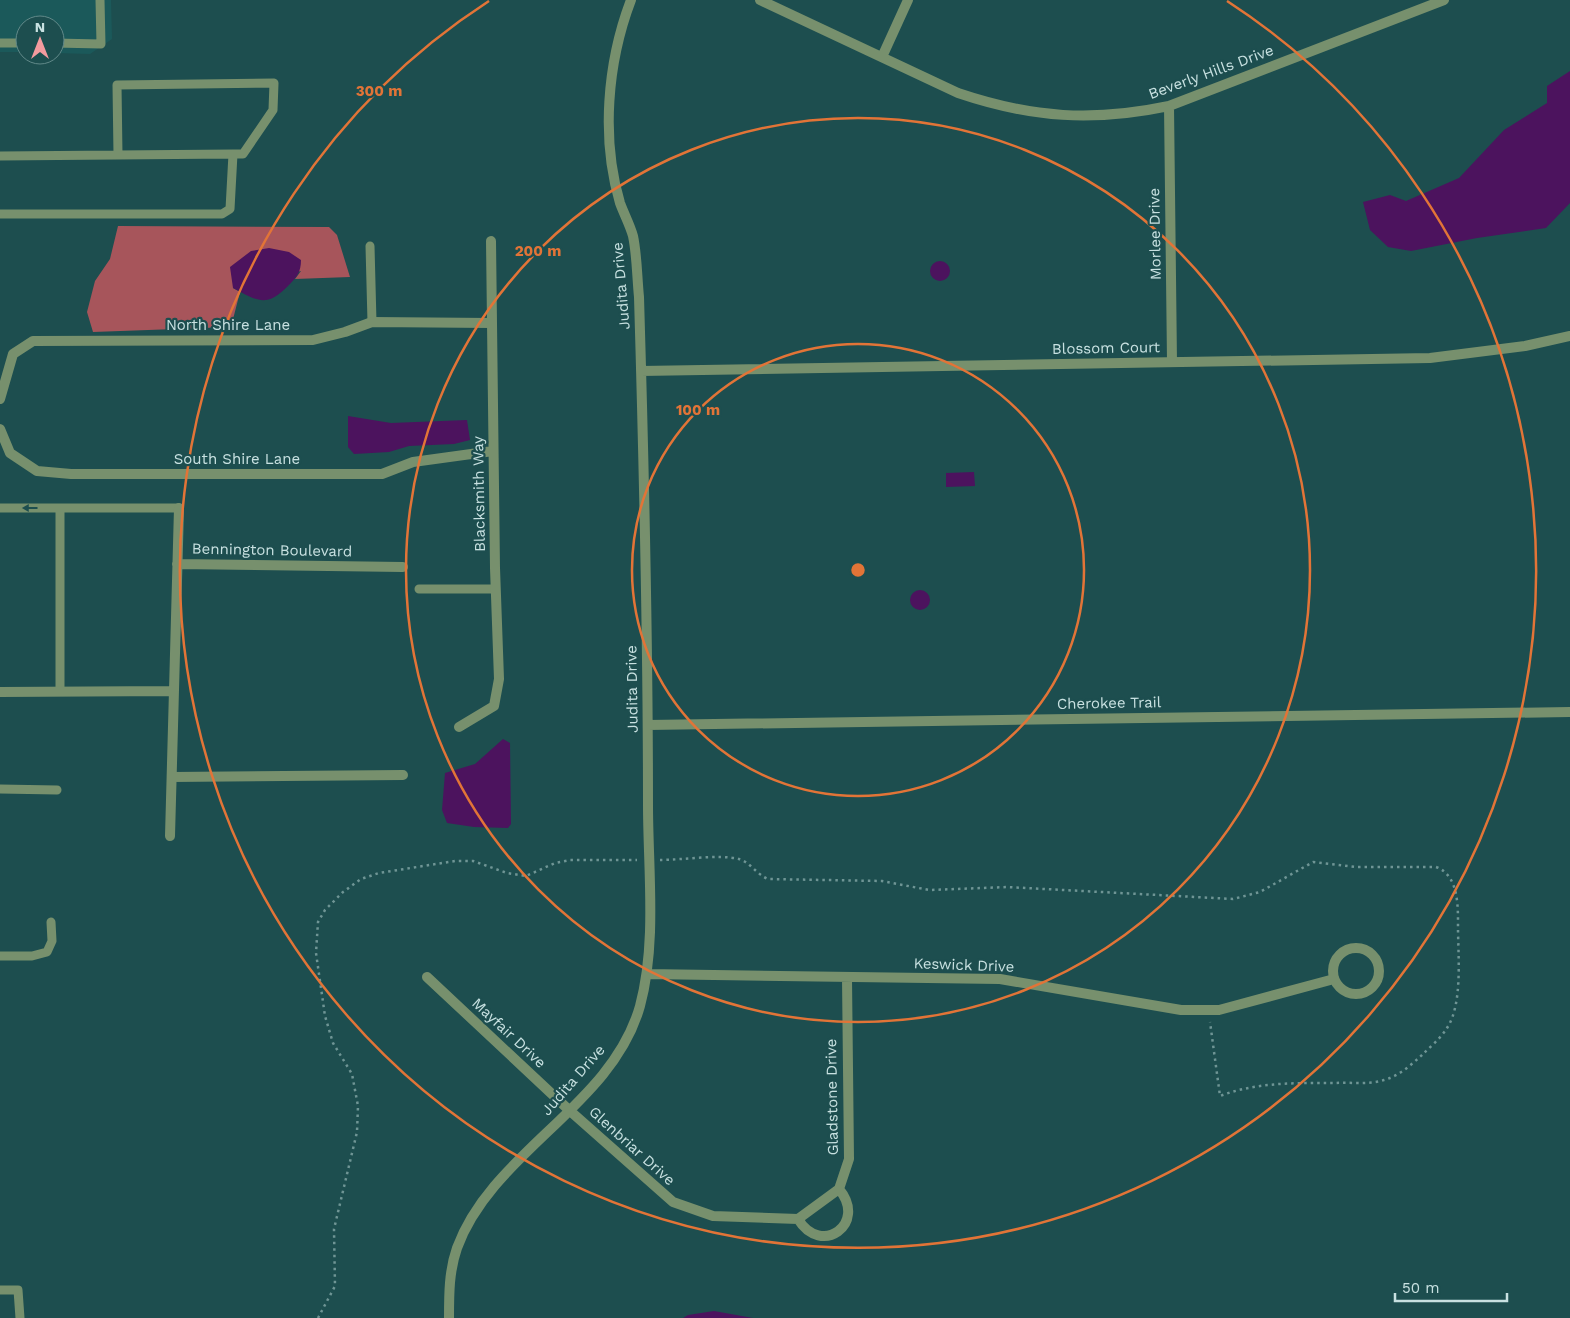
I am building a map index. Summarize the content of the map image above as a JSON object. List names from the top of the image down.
{
  "streets": {
    "street": [
      "Beverly Hills Drive",
      "Morlee Drive",
      "Judita Drive",
      "North Shire Lane",
      "Blossom Court",
      "South Shire Lane",
      "Blacksmith Way",
      "Bennington Boulevard",
      "Cherokee Trail",
      "Keswick Drive",
      "Mayfair Drive",
      "Gladstone Drive",
      "Glenbriar Drive"
    ]
  },
  "crossings": [
    ["Beverly Hills Drive", "Morlee Drive"],
    ["Morlee Drive", "Blossom Court"],
    ["Judita Drive", "Blossom Court"],
    ["Judita Drive", "Cherokee Trail"],
    ["Judita Drive", "Keswick Drive"],
    ["Judita Drive", "Mayfair Drive"],
    ["Judita Drive", "Glenbriar Drive"],
    ["North Shire Lane", "Blacksmith Way"],
    ["South Shire Lane", "Blacksmith Way"],
    ["Keswick Drive", "Gladstone Drive"],
    ["Mayfair Drive", "Glenbriar Drive"]
  ],
  "scale_bar": "50 m",
  "north": "top",
  "rings": ["300 m", "200 m", "100 m"]
}
